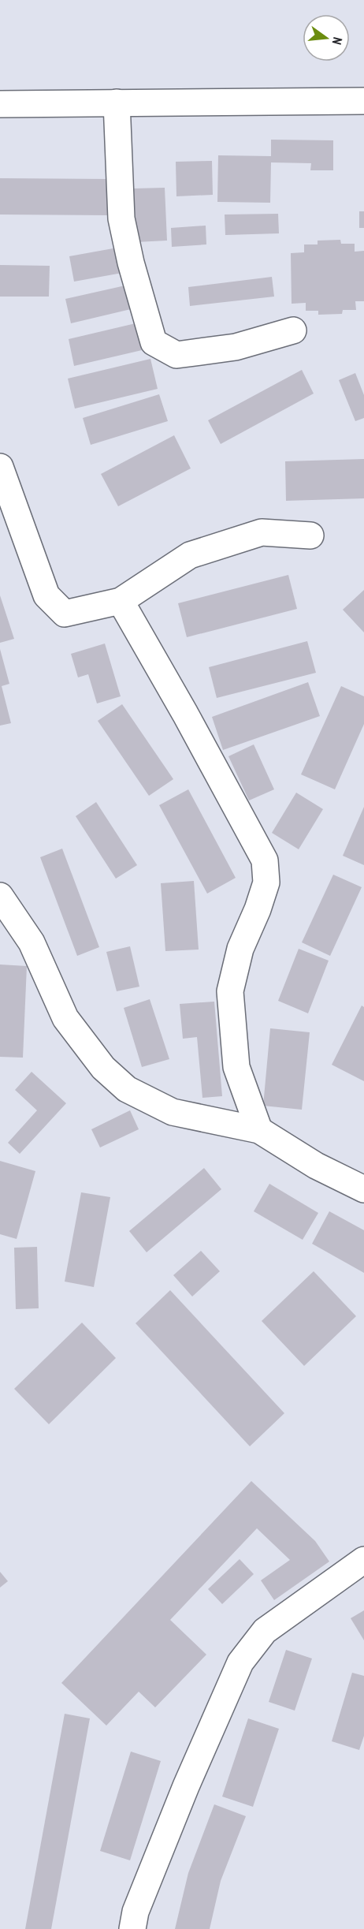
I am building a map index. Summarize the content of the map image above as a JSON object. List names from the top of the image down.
{
  "north": "right"
}
